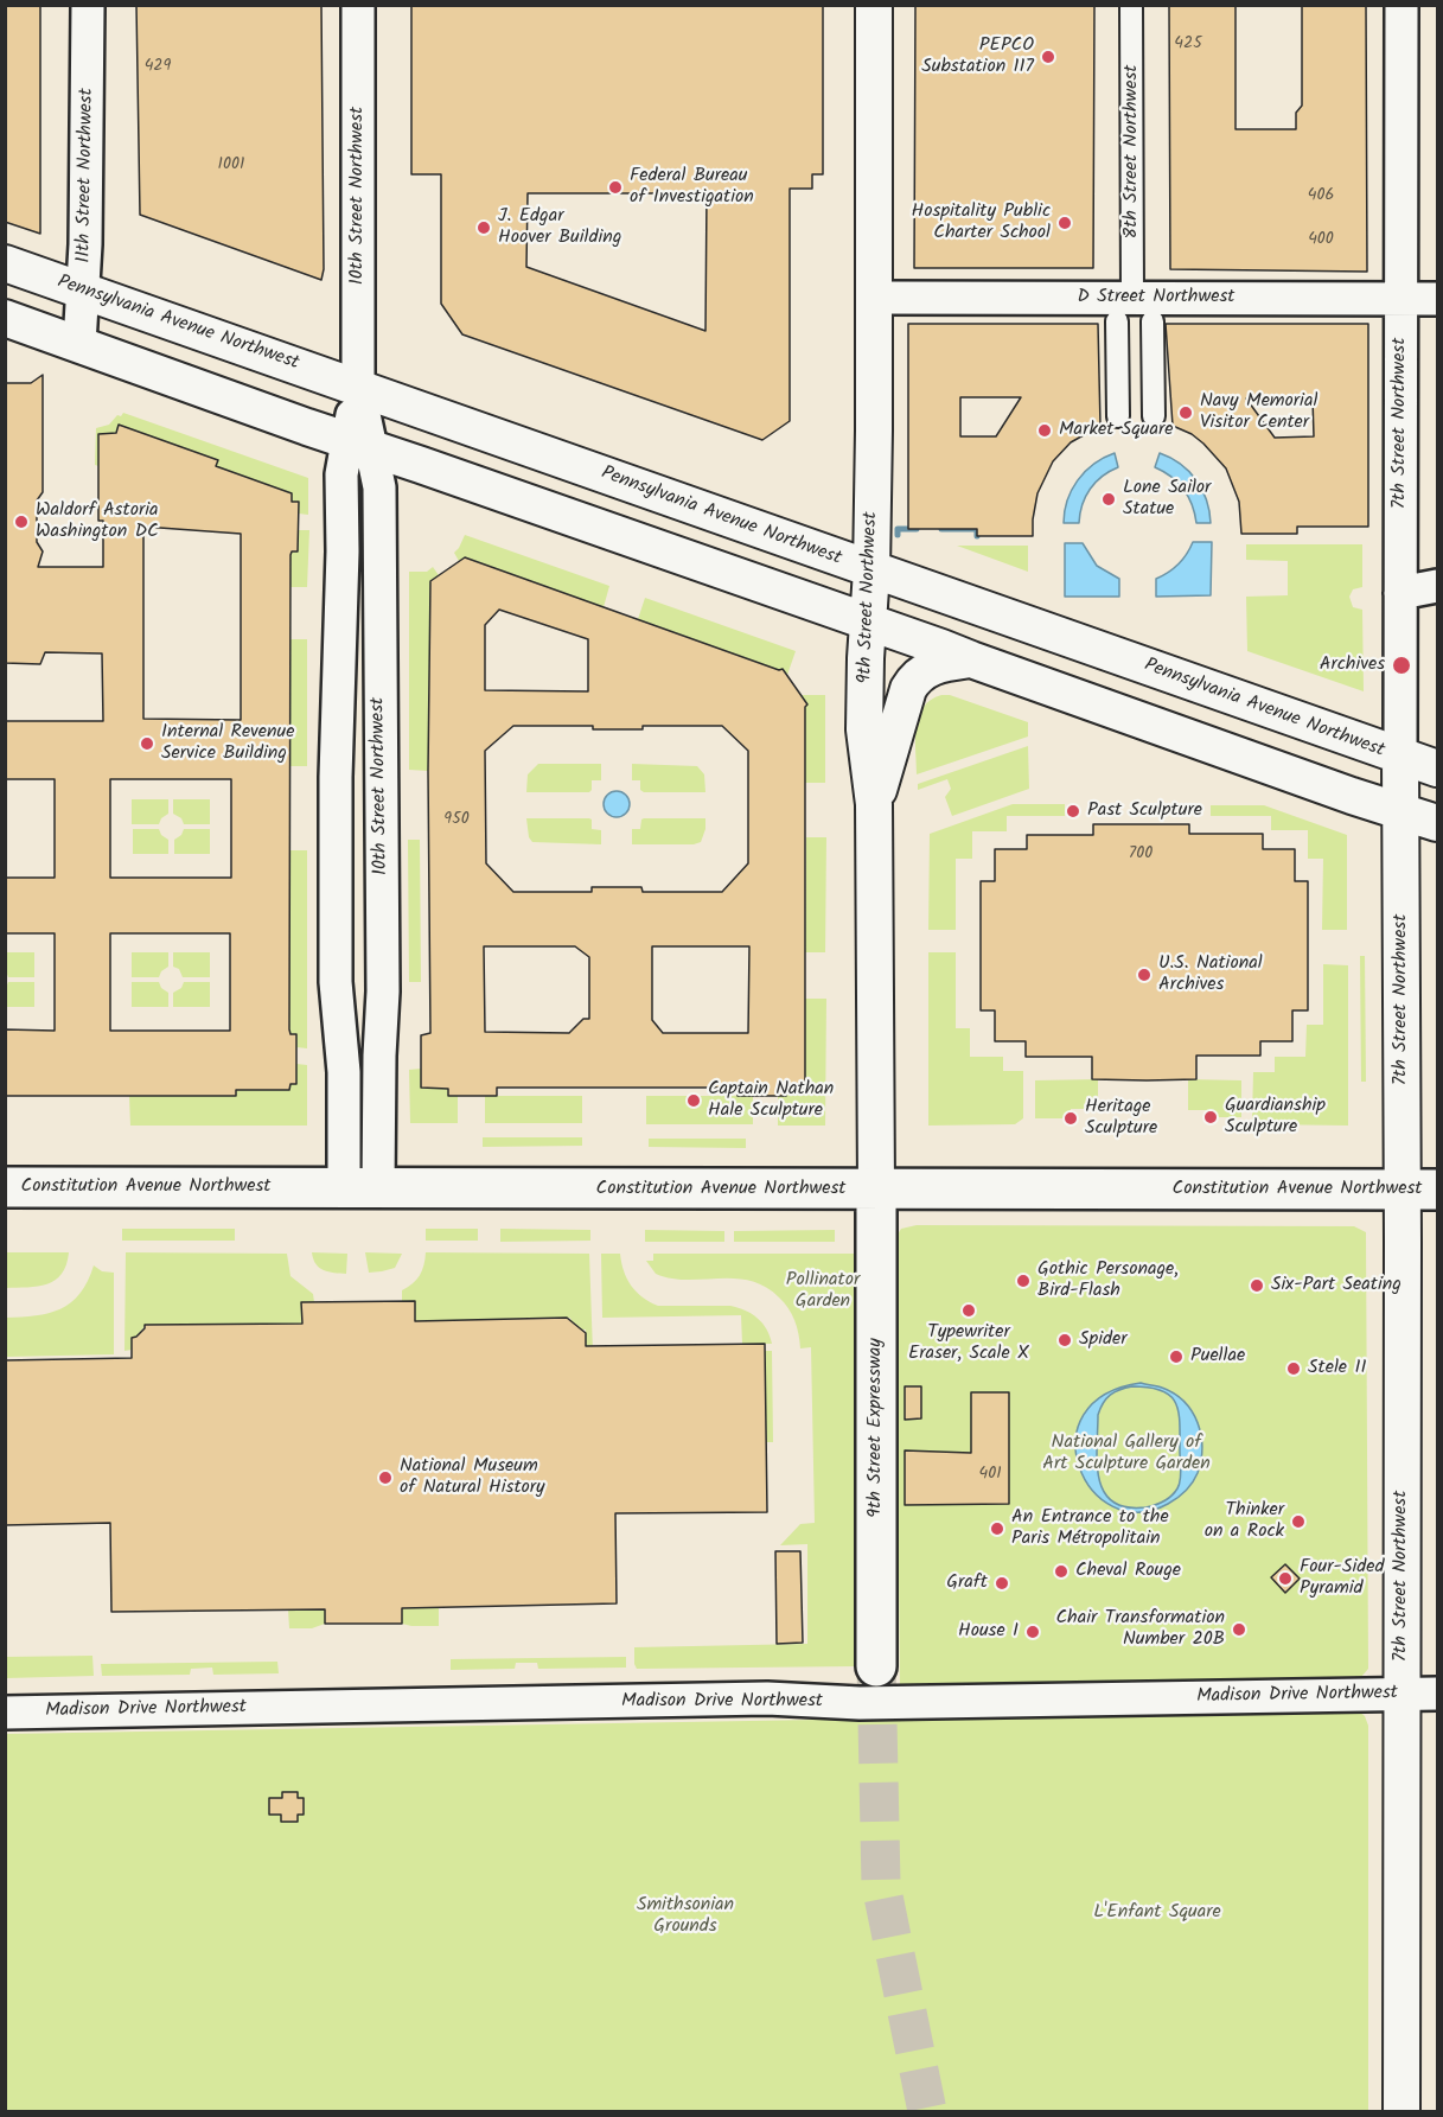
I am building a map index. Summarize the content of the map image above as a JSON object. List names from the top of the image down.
{
  "streets": {
    "highway": ["Constitution Avenue Northwest", "9th Street Expressway"],
    "main road": ["Pennsylvania Avenue Northwest", "7th Street Northwest", "9th Street Northwest"],
    "street": [
      "8th Street Northwest",
      "11th Street Northwest",
      "10th Street Northwest",
      "D Street Northwest",
      "Madison Drive Northwest"
    ]
  },
  "crossings": [
    ["8th Street Northwest", "D Street Northwest"],
    ["11th Street Northwest", "Pennsylvania Avenue Northwest"],
    ["10th Street Northwest", "Pennsylvania Avenue Northwest"],
    ["10th Street Northwest", "Constitution Avenue Northwest"],
    ["D Street Northwest", "7th Street Northwest"],
    ["D Street Northwest", "9th Street Northwest"],
    ["Pennsylvania Avenue Northwest", "7th Street Northwest"],
    ["Pennsylvania Avenue Northwest", "9th Street Northwest"],
    ["7th Street Northwest", "Constitution Avenue Northwest"],
    ["7th Street Northwest", "Madison Drive Northwest"],
    ["9th Street Northwest", "Constitution Avenue Northwest"],
    ["9th Street Northwest", "9th Street Expressway"],
    ["Constitution Avenue Northwest", "9th Street Expressway"]
  ],
  "parks": [
    "Pollinator Garden",
    "National Gallery of Art Sculpture Garden",
    "Smithsonian Grounds",
    "L'Enfant Square"
  ],
  "places": [
    "PEPCO Substation 117",
    "Federal Bureau of Investigation",
    "Hospitality Public Charter School",
    "J. Edgar Hoover Building",
    "Navy Memorial Visitor Center",
    "Market Square",
    "Lone Sailor Statue",
    "Waldorf Astoria Washington DC",
    "Archives",
    "Internal Revenue Service Building",
    "Past Sculpture",
    "U.S. National Archives",
    "Captain Nathan Hale Sculpture",
    "Guardianship Sculpture",
    "Heritage Sculpture",
    "Gothic Personage, Bird-Flash",
    "Six-Part Seating",
    "Typewriter Eraser, Scale X",
    "Spider",
    "Puellae",
    "Stele II",
    "National Museum of Natural History",
    "Thinker on a Rock",
    "An Entrance to the Paris Métropolitain",
    "Cheval Rouge",
    "Four-Sided Pyramid",
    "Graft",
    "Chair Transformation Number 20B",
    "House I"
  ],
  "house_numbers": [
    "425",
    "429",
    "1001",
    "406",
    "400",
    "950",
    "700",
    "401"
  ]
}
